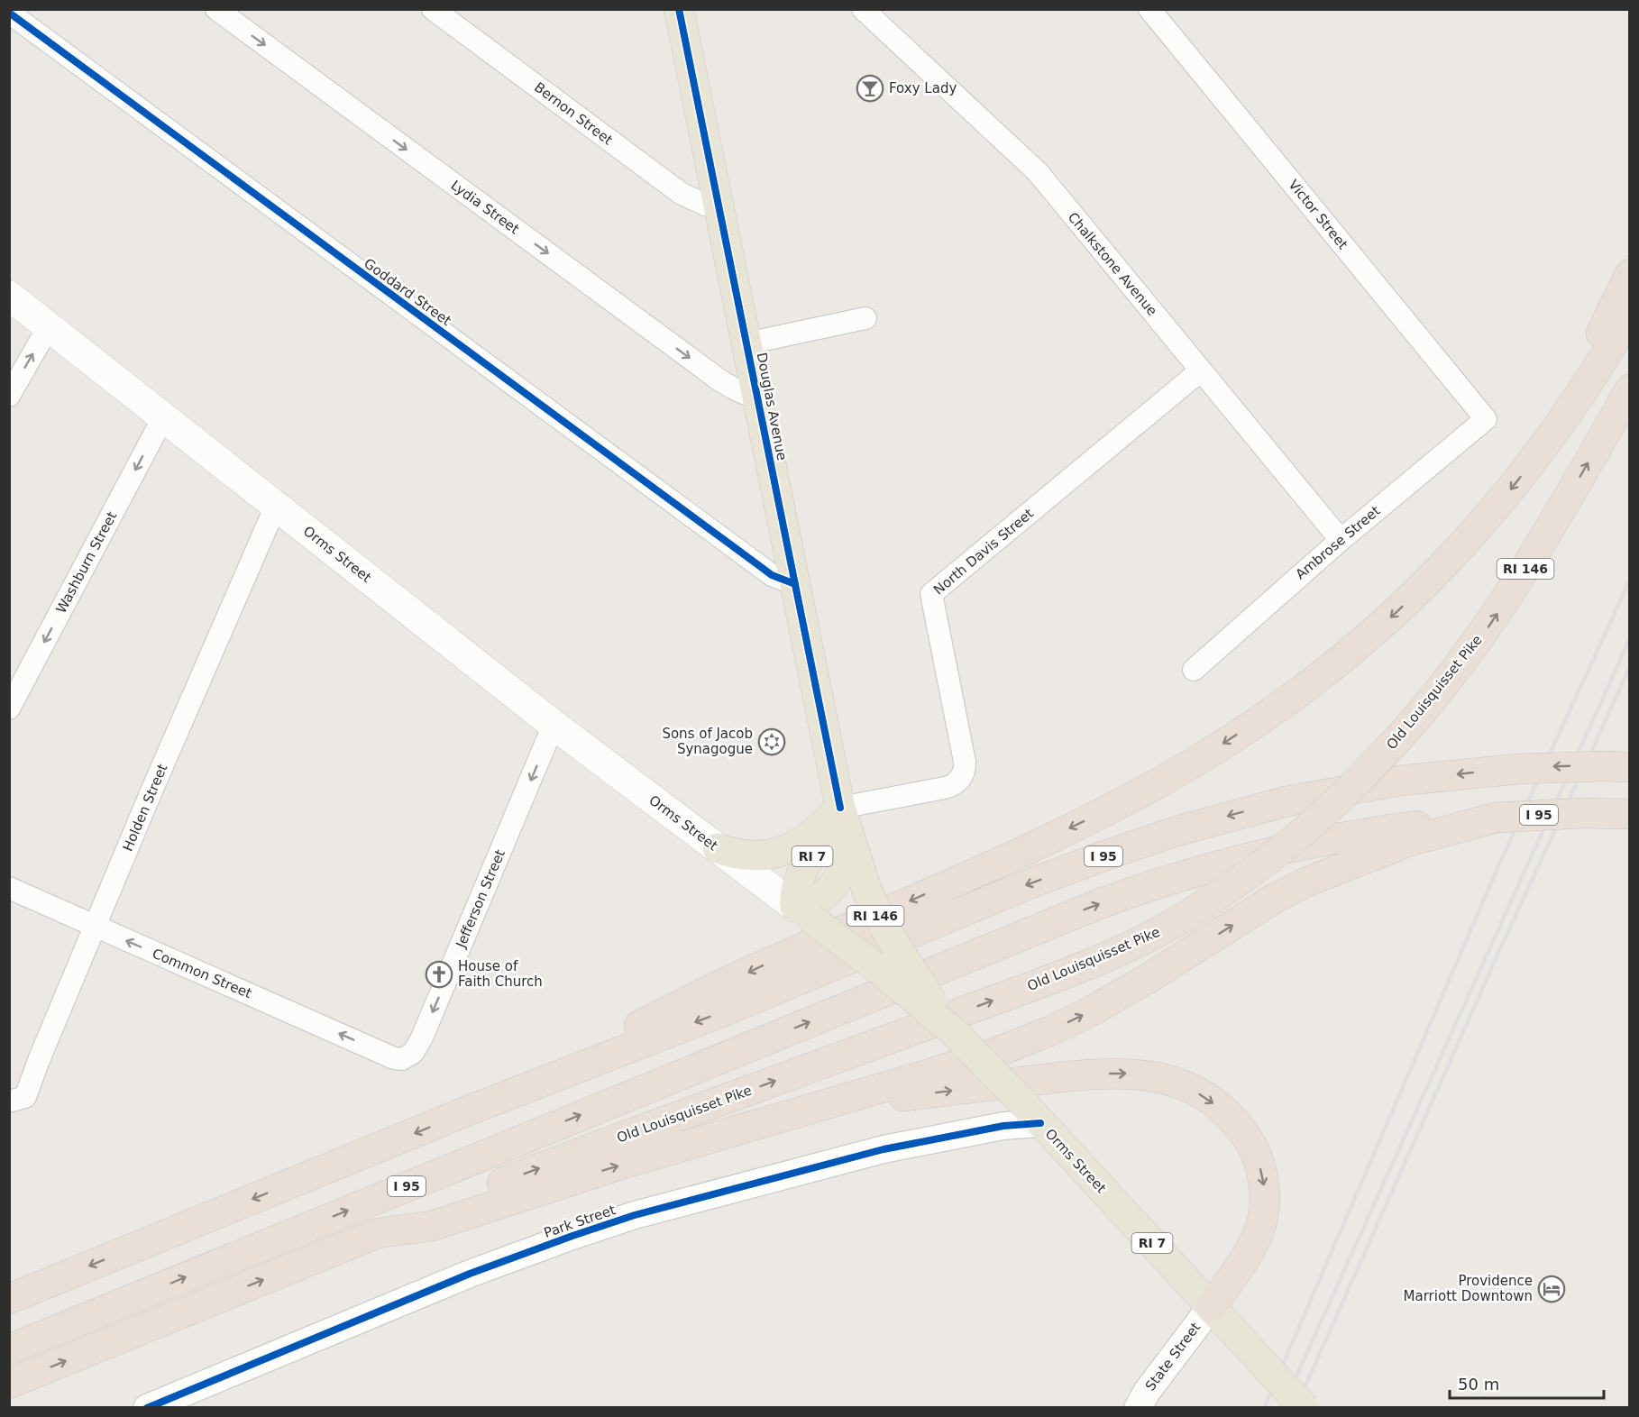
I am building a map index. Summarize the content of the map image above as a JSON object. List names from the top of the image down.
{
  "streets": {
    "highway": ["RI 146", "Old Louisquisset Pike", "I 95"],
    "main road": ["Douglas Avenue", "Orms Street", "RI 7"],
    "street": [
      "Bernon Street",
      "Lydia Street",
      "Victor Street",
      "Chalkstone Avenue",
      "Goddard Street",
      "Ambrose Street",
      "North Davis Street",
      "Washburn Street",
      "Holden Street",
      "Jefferson Street",
      "Common Street",
      "Park Street",
      "State Street"
    ]
  },
  "crossings": [
    ["Bernon Street", "Douglas Avenue"],
    ["Lydia Street", "Douglas Avenue"],
    ["Victor Street", "Ambrose Street"],
    ["Chalkstone Avenue", "Ambrose Street"],
    ["Chalkstone Avenue", "North Davis Street"],
    ["Goddard Street", "Douglas Avenue"],
    ["Douglas Avenue", "North Davis Street"],
    ["Douglas Avenue", "Orms Street"],
    ["Douglas Avenue", "RI 7"],
    ["North Davis Street", "RI 7"],
    ["Orms Street", "Washburn Street"],
    ["Orms Street", "Holden Street"],
    ["Orms Street", "RI 7"],
    ["Orms Street", "Jefferson Street"],
    ["Orms Street", "Park Street"],
    ["Orms Street", "State Street"],
    ["RI 146", "I 95"],
    ["Holden Street", "Common Street"],
    ["Jefferson Street", "Common Street"]
  ],
  "one_way": [
    "Lydia Street",
    "Washburn Street",
    "Jefferson Street",
    "Common Street"
  ],
  "places": {
    "bar": ["Foxy Lady"],
    "synagogue": ["Sons of Jacob Synagogue"],
    "church": ["House of Faith Church"],
    "hotel": ["Providence Marriott Downtown"]
  },
  "scale_bar": "50 m"
}
